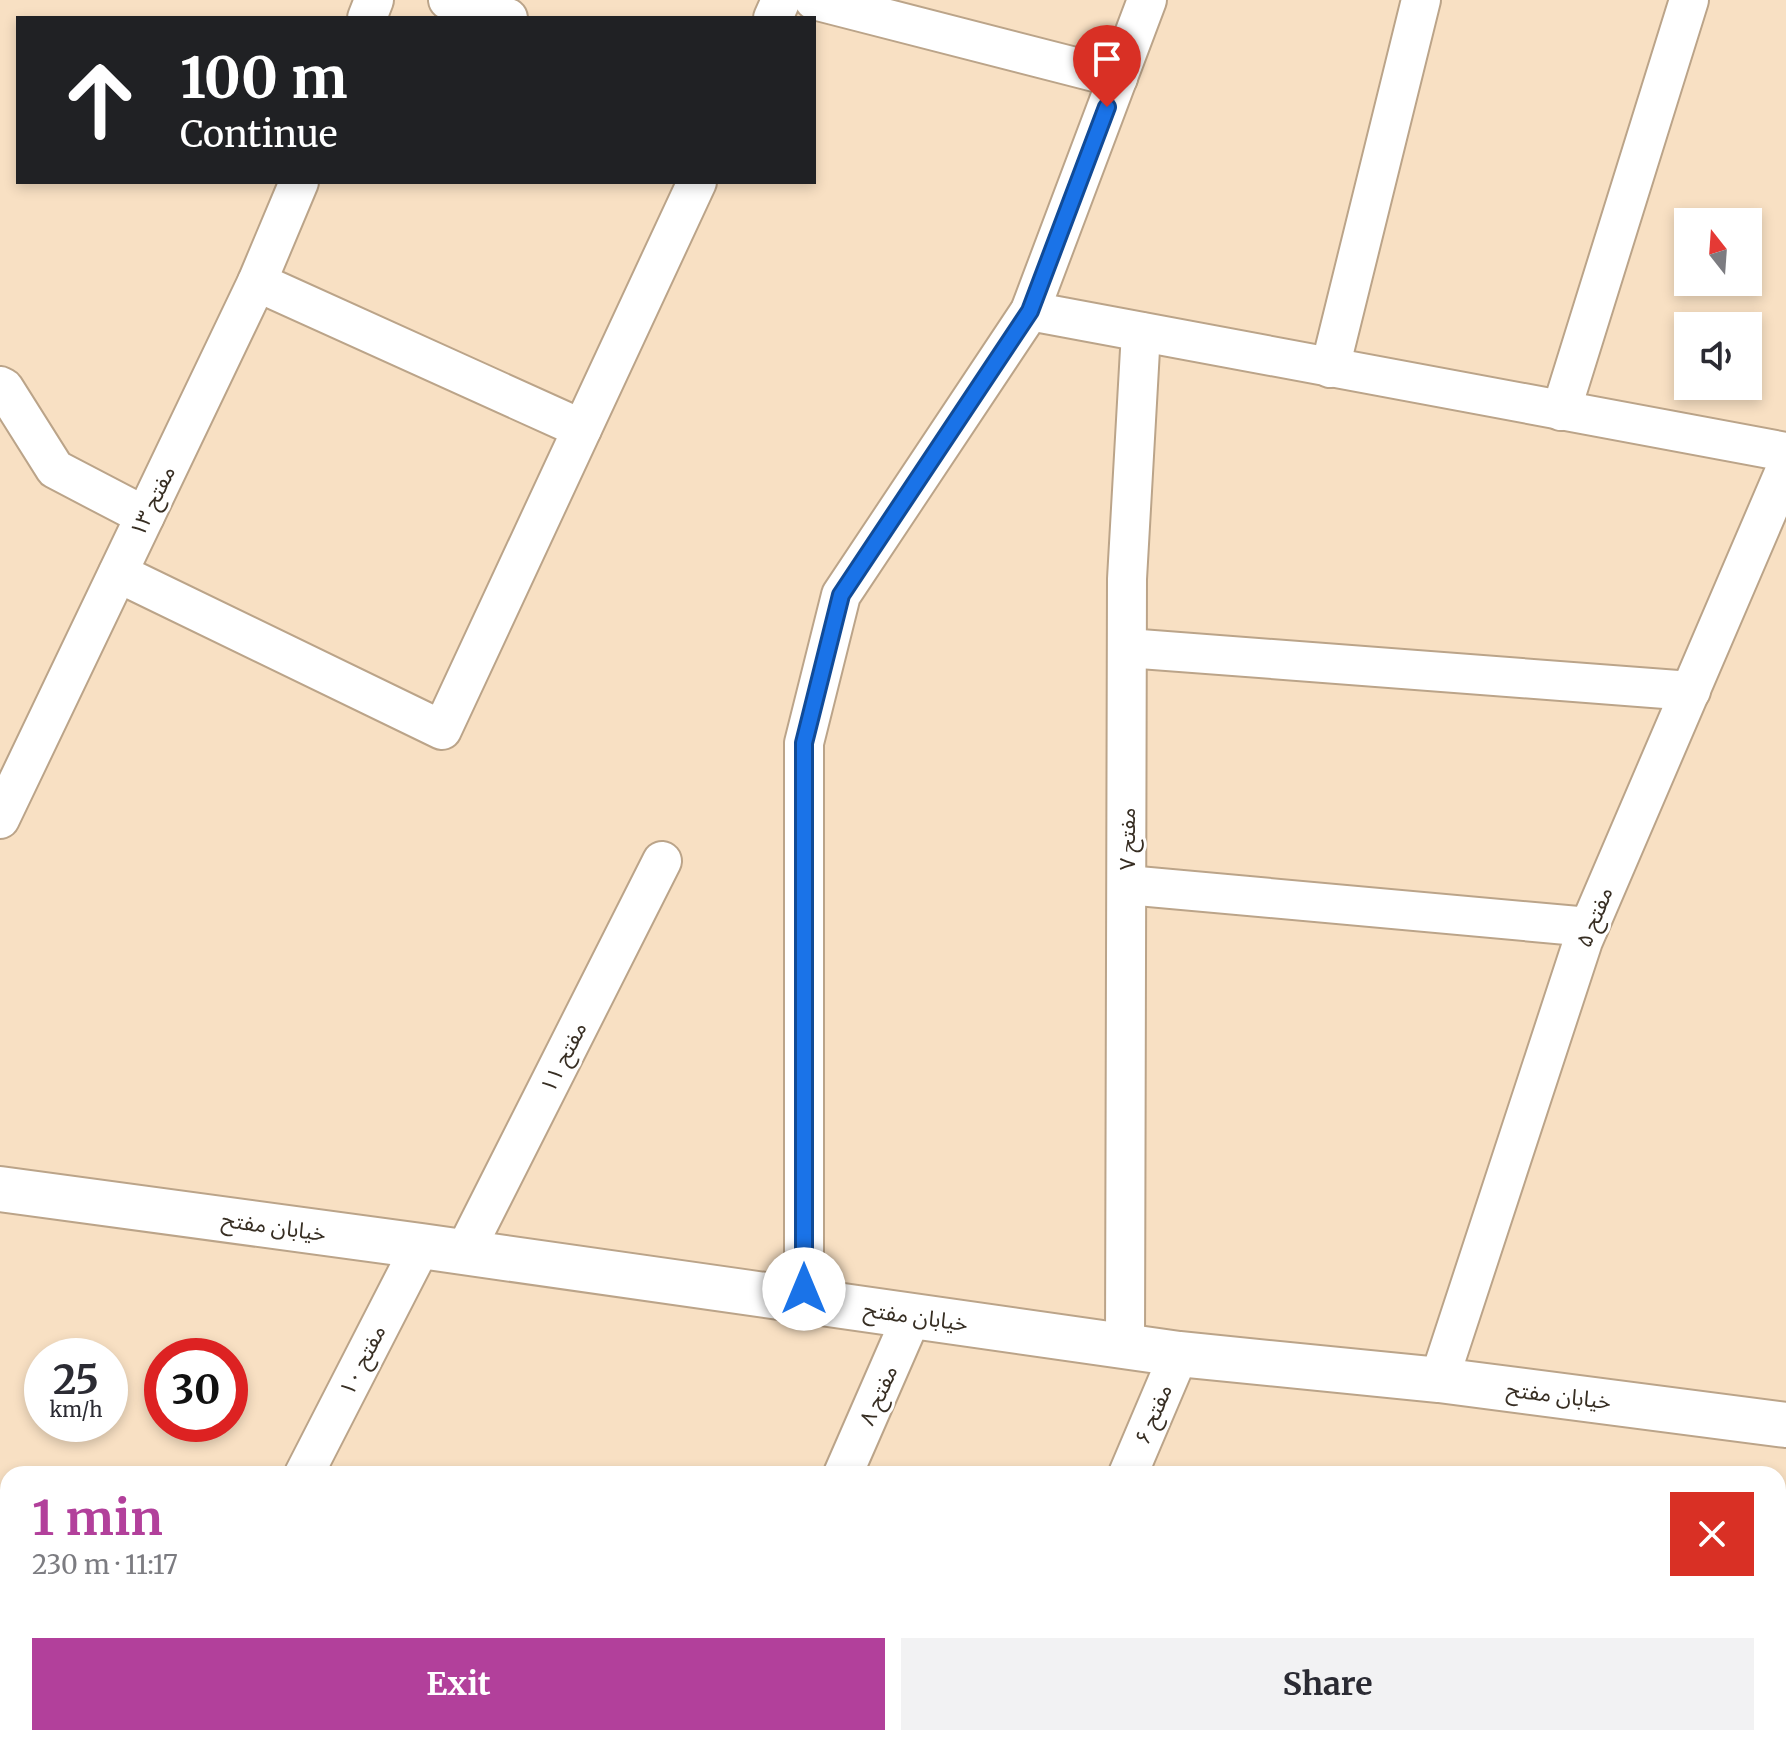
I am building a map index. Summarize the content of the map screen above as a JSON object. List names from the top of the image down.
{
  "streets": {
    "main road": ["خیابان مفتح"],
    "street": [
      "مفتح ۱۳",
      "مفتح ۷",
      "مفتح ۵",
      "مفتح ۱۱",
      "مفتح ۱۰",
      "مفتح ۸",
      "مفتح ۶"
    ]
  },
  "crossings": [
    ["مفتح ۷", "خیابان مفتح"],
    ["مفتح ۵", "خیابان مفتح"],
    ["مفتح ۱۱", "خیابان مفتح"],
    ["خیابان مفتح", "مفتح ۱۰"],
    ["خیابان مفتح", "مفتح ۸"],
    ["خیابان مفتح", "مفتح ۶"]
  ],
  "north": "top",
  "page": {
    "turn": ["100 m", "Continue"],
    "speed": "25 km/h",
    "limit": "30",
    "heading": ["1 min", "230 m · 11:17"],
    "buttons": ["Exit", "Share"]
  }
}
